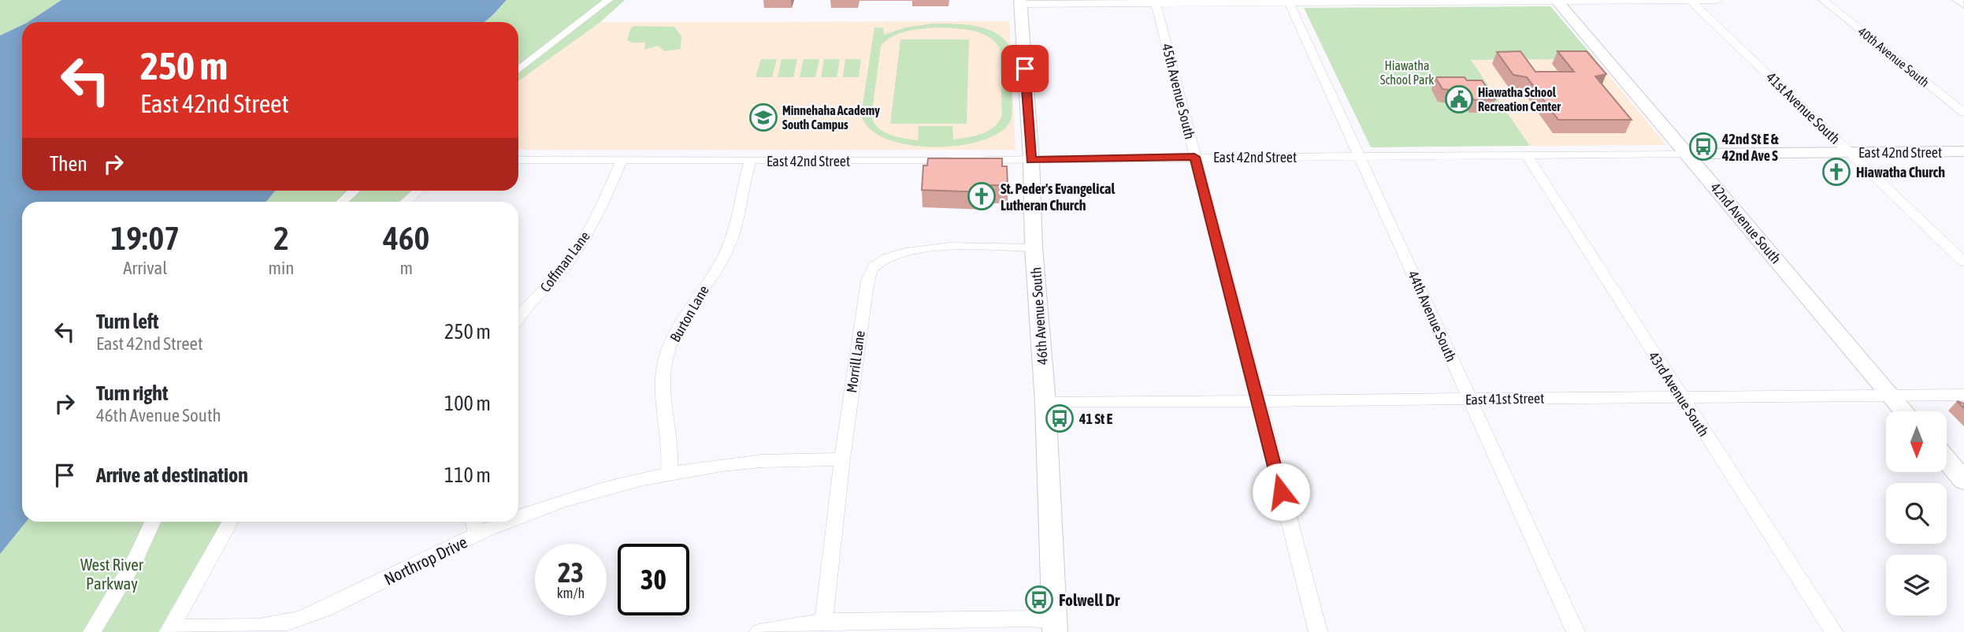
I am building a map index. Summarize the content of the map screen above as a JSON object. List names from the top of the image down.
{
  "streets": {
    "street": [
      "40th Avenue South",
      "45th Avenue South",
      "41st Avenue South",
      "East 42nd Street",
      "42nd Avenue South",
      "Coffman Lane",
      "Burton Lane",
      "46th Avenue South",
      "44th Avenue South",
      "Morrill Lane",
      "43rd Avenue South",
      "East 41st Street",
      "Northrop Drive"
    ]
  },
  "crossings": [
    ["45th Avenue South", "East 42nd Street"],
    ["45th Avenue South", "East 41st Street"],
    ["41st Avenue South", "East 42nd Street"],
    ["East 42nd Street", "42nd Avenue South"],
    ["East 42nd Street", "Coffman Lane"],
    ["East 42nd Street", "Burton Lane"],
    ["East 42nd Street", "46th Avenue South"],
    ["East 42nd Street", "44th Avenue South"],
    ["East 42nd Street", "43rd Avenue South"],
    ["42nd Avenue South", "East 41st Street"],
    ["Burton Lane", "Northrop Drive"],
    ["46th Avenue South", "Morrill Lane"],
    ["46th Avenue South", "East 41st Street"],
    ["44th Avenue South", "East 41st Street"],
    ["Morrill Lane", "Northrop Drive"],
    ["43rd Avenue South", "East 41st Street"]
  ],
  "parks": ["Hiawatha School Park", "West River Parkway"],
  "places": {
    "public building": ["Hiawatha School Recreation Center"],
    "school or university": ["Minnehaha Academy South Campus"],
    "bus stop": ["42nd St E & 42nd Ave S", "41 St E", "Folwell Dr"],
    "church": ["Hiawatha Church", "St. Peder's Evangelical Lutheran Church"]
  },
  "north": "bottom",
  "page": {
    "turn": ["250 m", "East 42nd Street"],
    "then": "Then",
    "eta": [
      "19:07",
      "Arrival",
      "2",
      "min",
      "460",
      "m"
    ],
    "list": [
      {
        "name": "Turn left",
        "note": "East 42nd Street",
        "value": "250 m"
      },
      {
        "name": "Turn right",
        "note": "46th Avenue South",
        "value": "100 m"
      },
      {
        "name": "Arrive at destination",
        "value": "110 m"
      }
    ],
    "speed": "23 km/h",
    "limit": "30"
  }
}
